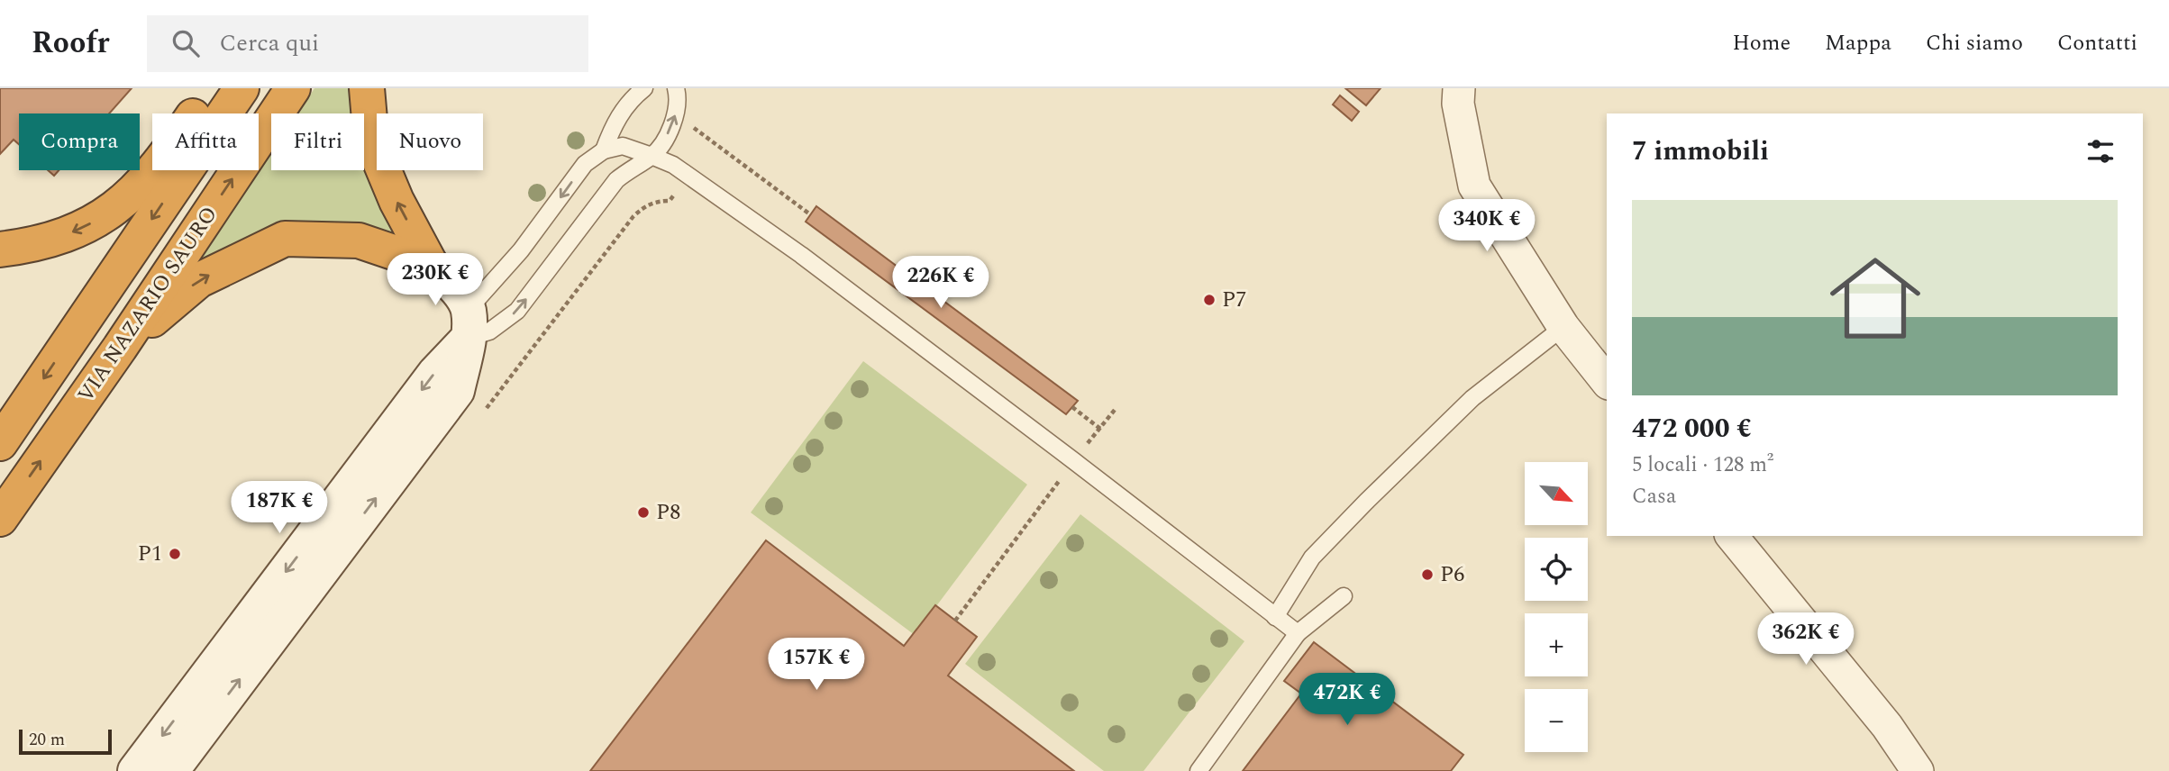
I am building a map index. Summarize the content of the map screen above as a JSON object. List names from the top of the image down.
{
  "streets": {
    "highway": ["VIA NAZARIO SAURO"]
  },
  "places": [
    "P7",
    "P8",
    "P1",
    "P6"
  ],
  "scale_bar": "20 m",
  "north": "bottom right",
  "page": {
    "header": "Roofr",
    "search": "Cerca qui",
    "nav": [
      "Home",
      "Mappa",
      "Chi siamo",
      "Contatti"
    ],
    "chip": [
      "Compra",
      "Affitta",
      "Filtri",
      "Nuovo"
    ],
    "heading": "7 immobili",
    "list": [
      {
        "name": "472 000 €",
        "note": "5 locali · 128 m² · Casa"
      }
    ],
    "price": [
      "340K €",
      "230K €",
      "226K €",
      "187K €",
      "362K €",
      "157K €",
      "472K €"
    ],
    "map_buttons": ["+", "−"],
    "scale": "20 m"
  }
}
